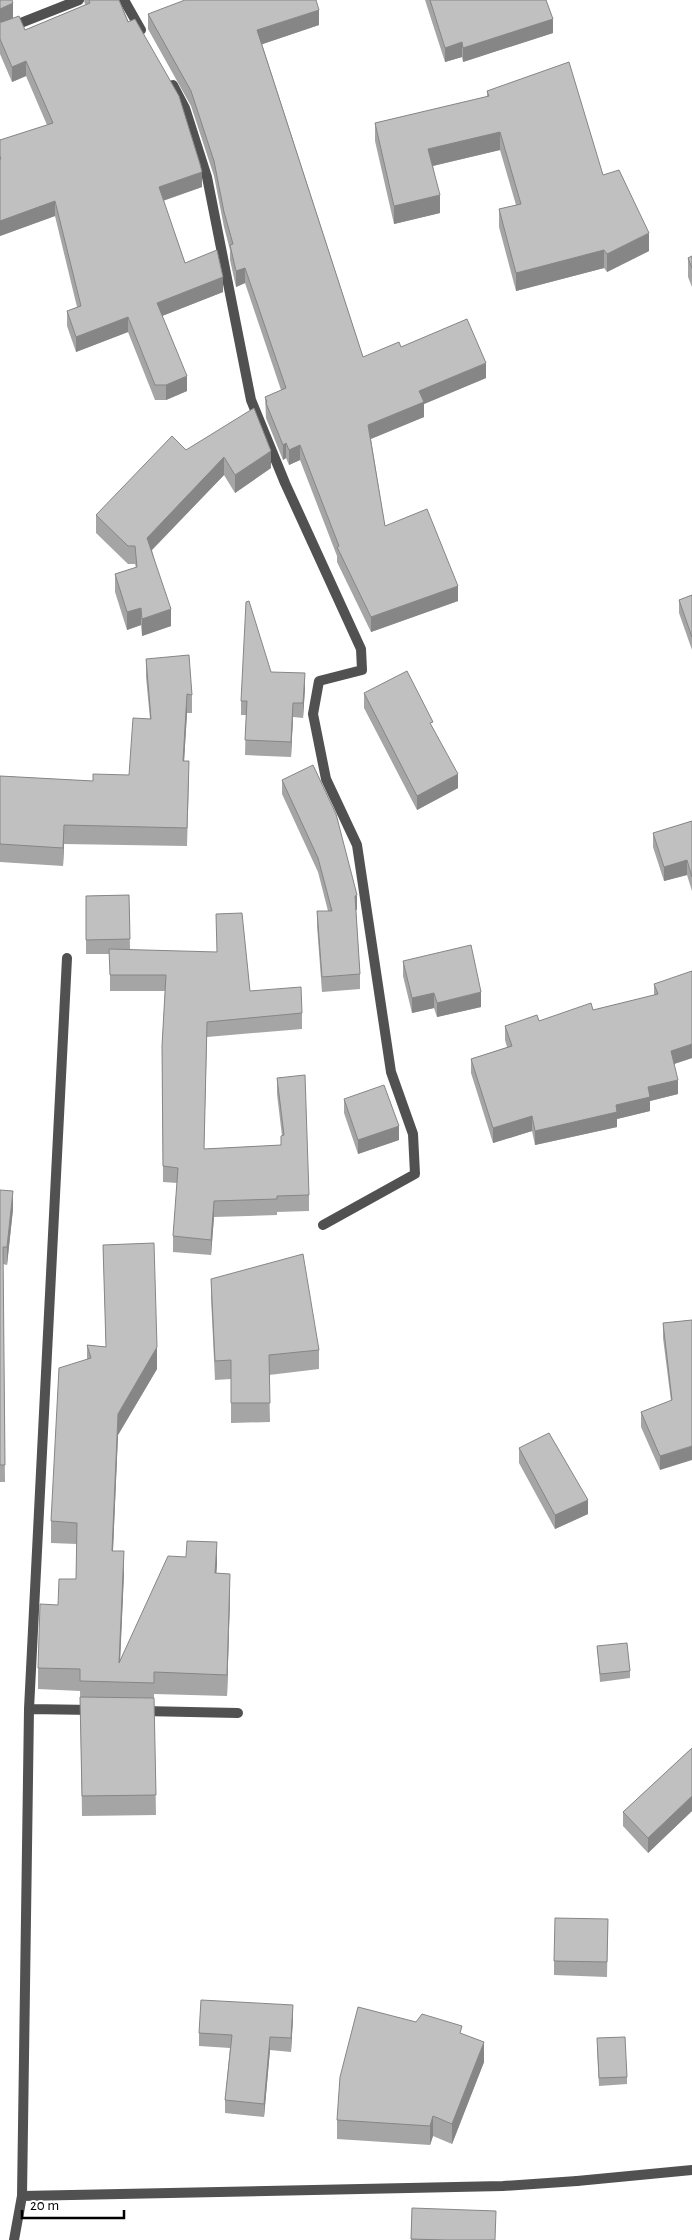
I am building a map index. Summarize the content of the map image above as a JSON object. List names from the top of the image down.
{
  "scale_bar": "20 m"
}
